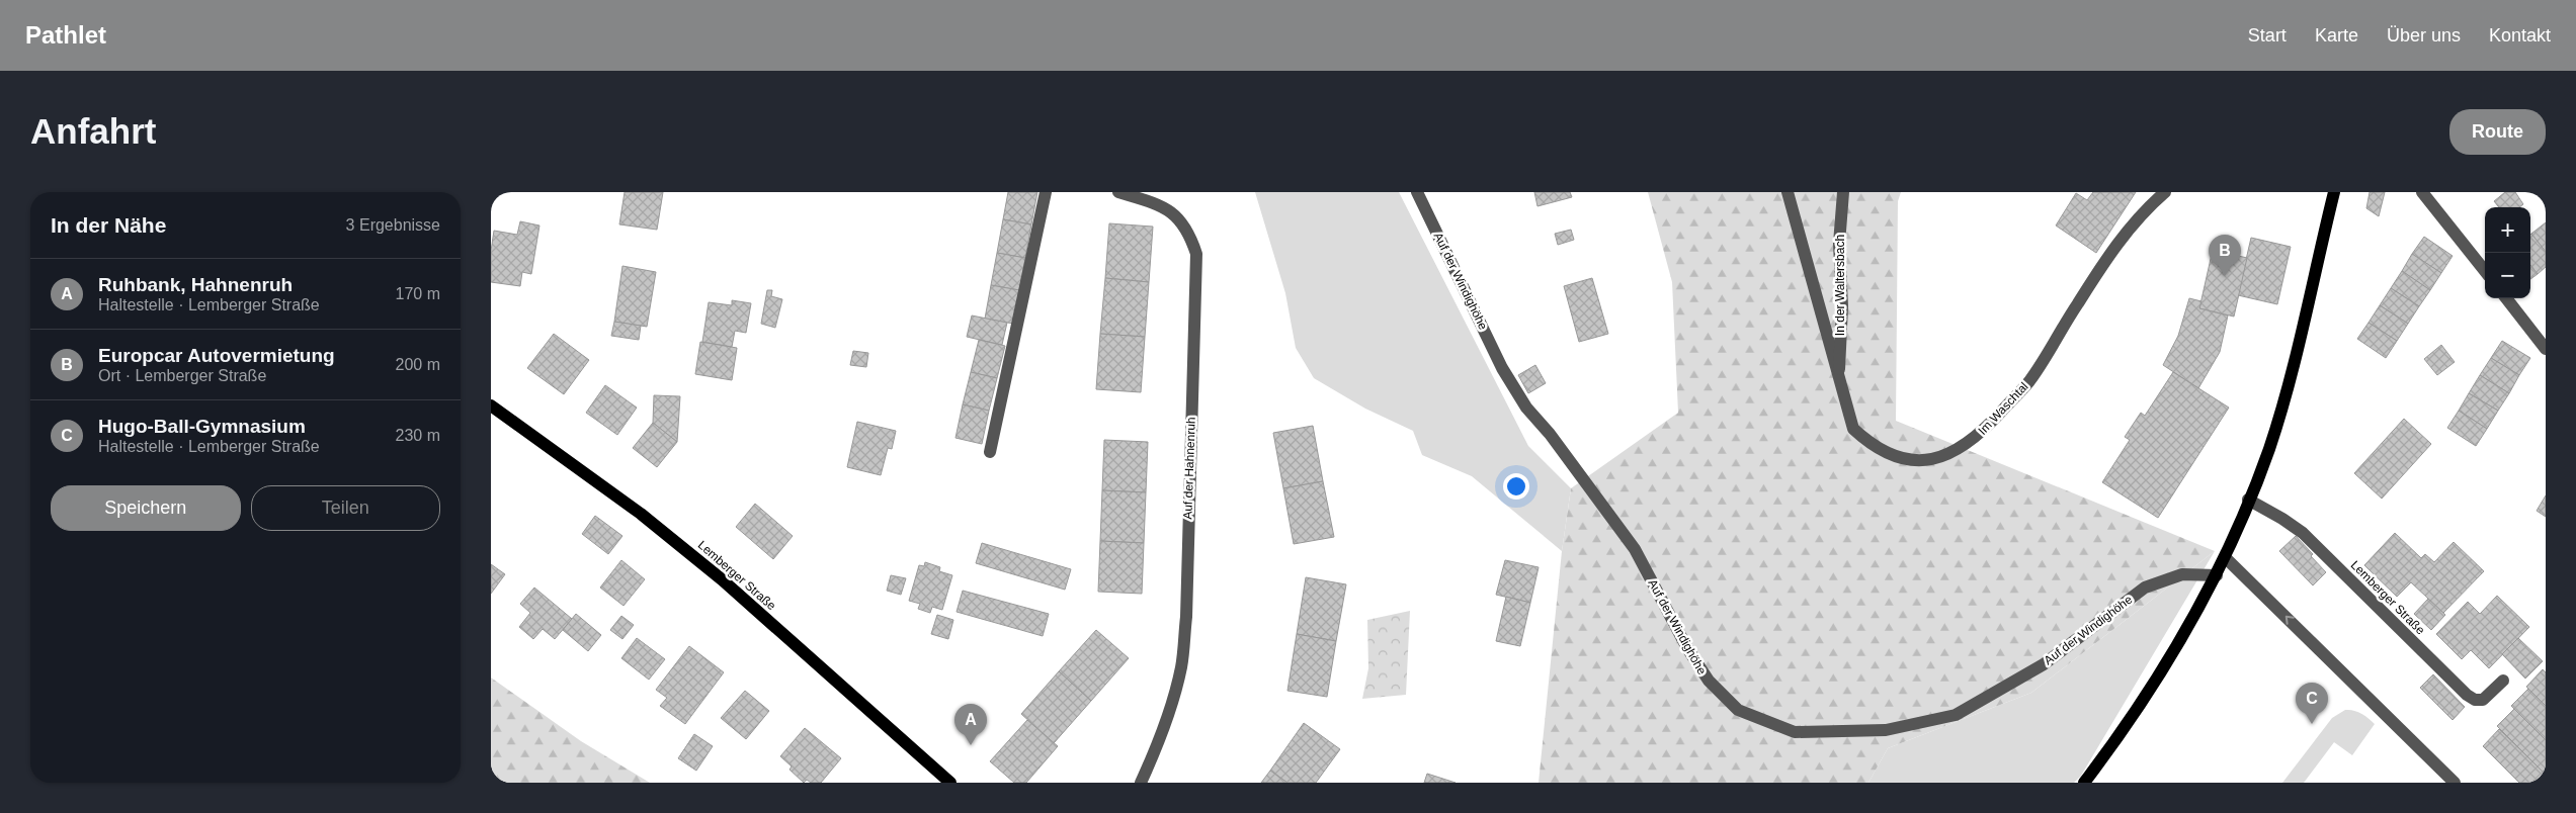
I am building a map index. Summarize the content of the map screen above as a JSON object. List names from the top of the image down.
{
  "streets": {
    "main road": ["Lemberger Straße"],
    "street": [
      "Auf der Windighöhe",
      "In der Waltersbach",
      "Im Waschtal",
      "Auf der Hahnenruh"
    ]
  },
  "crossings": [
    ["In der Waltersbach", "Im Waschtal"]
  ],
  "page": {
    "header": "Pathlet",
    "nav": [
      "Start",
      "Karte",
      "Über uns",
      "Kontakt"
    ],
    "buttons": [
      "Route",
      ["Speichern", "Teilen"]
    ],
    "title": "Anfahrt",
    "heading": ["In der Nähe", "3 Ergebnisse"],
    "map_buttons": ["+", "−"],
    "pins": ["B", "C", "A"],
    "list": [
      {
        "mark": "A",
        "name": "Ruhbank, Hahnenruh",
        "note": "Haltestelle · Lemberger Straße",
        "value": "170 m"
      },
      {
        "mark": "B",
        "name": "Europcar Autovermietung",
        "note": "Ort · Lemberger Straße",
        "value": "200 m"
      },
      {
        "mark": "C",
        "name": "Hugo-Ball-Gymnasium",
        "note": "Haltestelle · Lemberger Straße",
        "value": "230 m"
      }
    ]
  }
}
